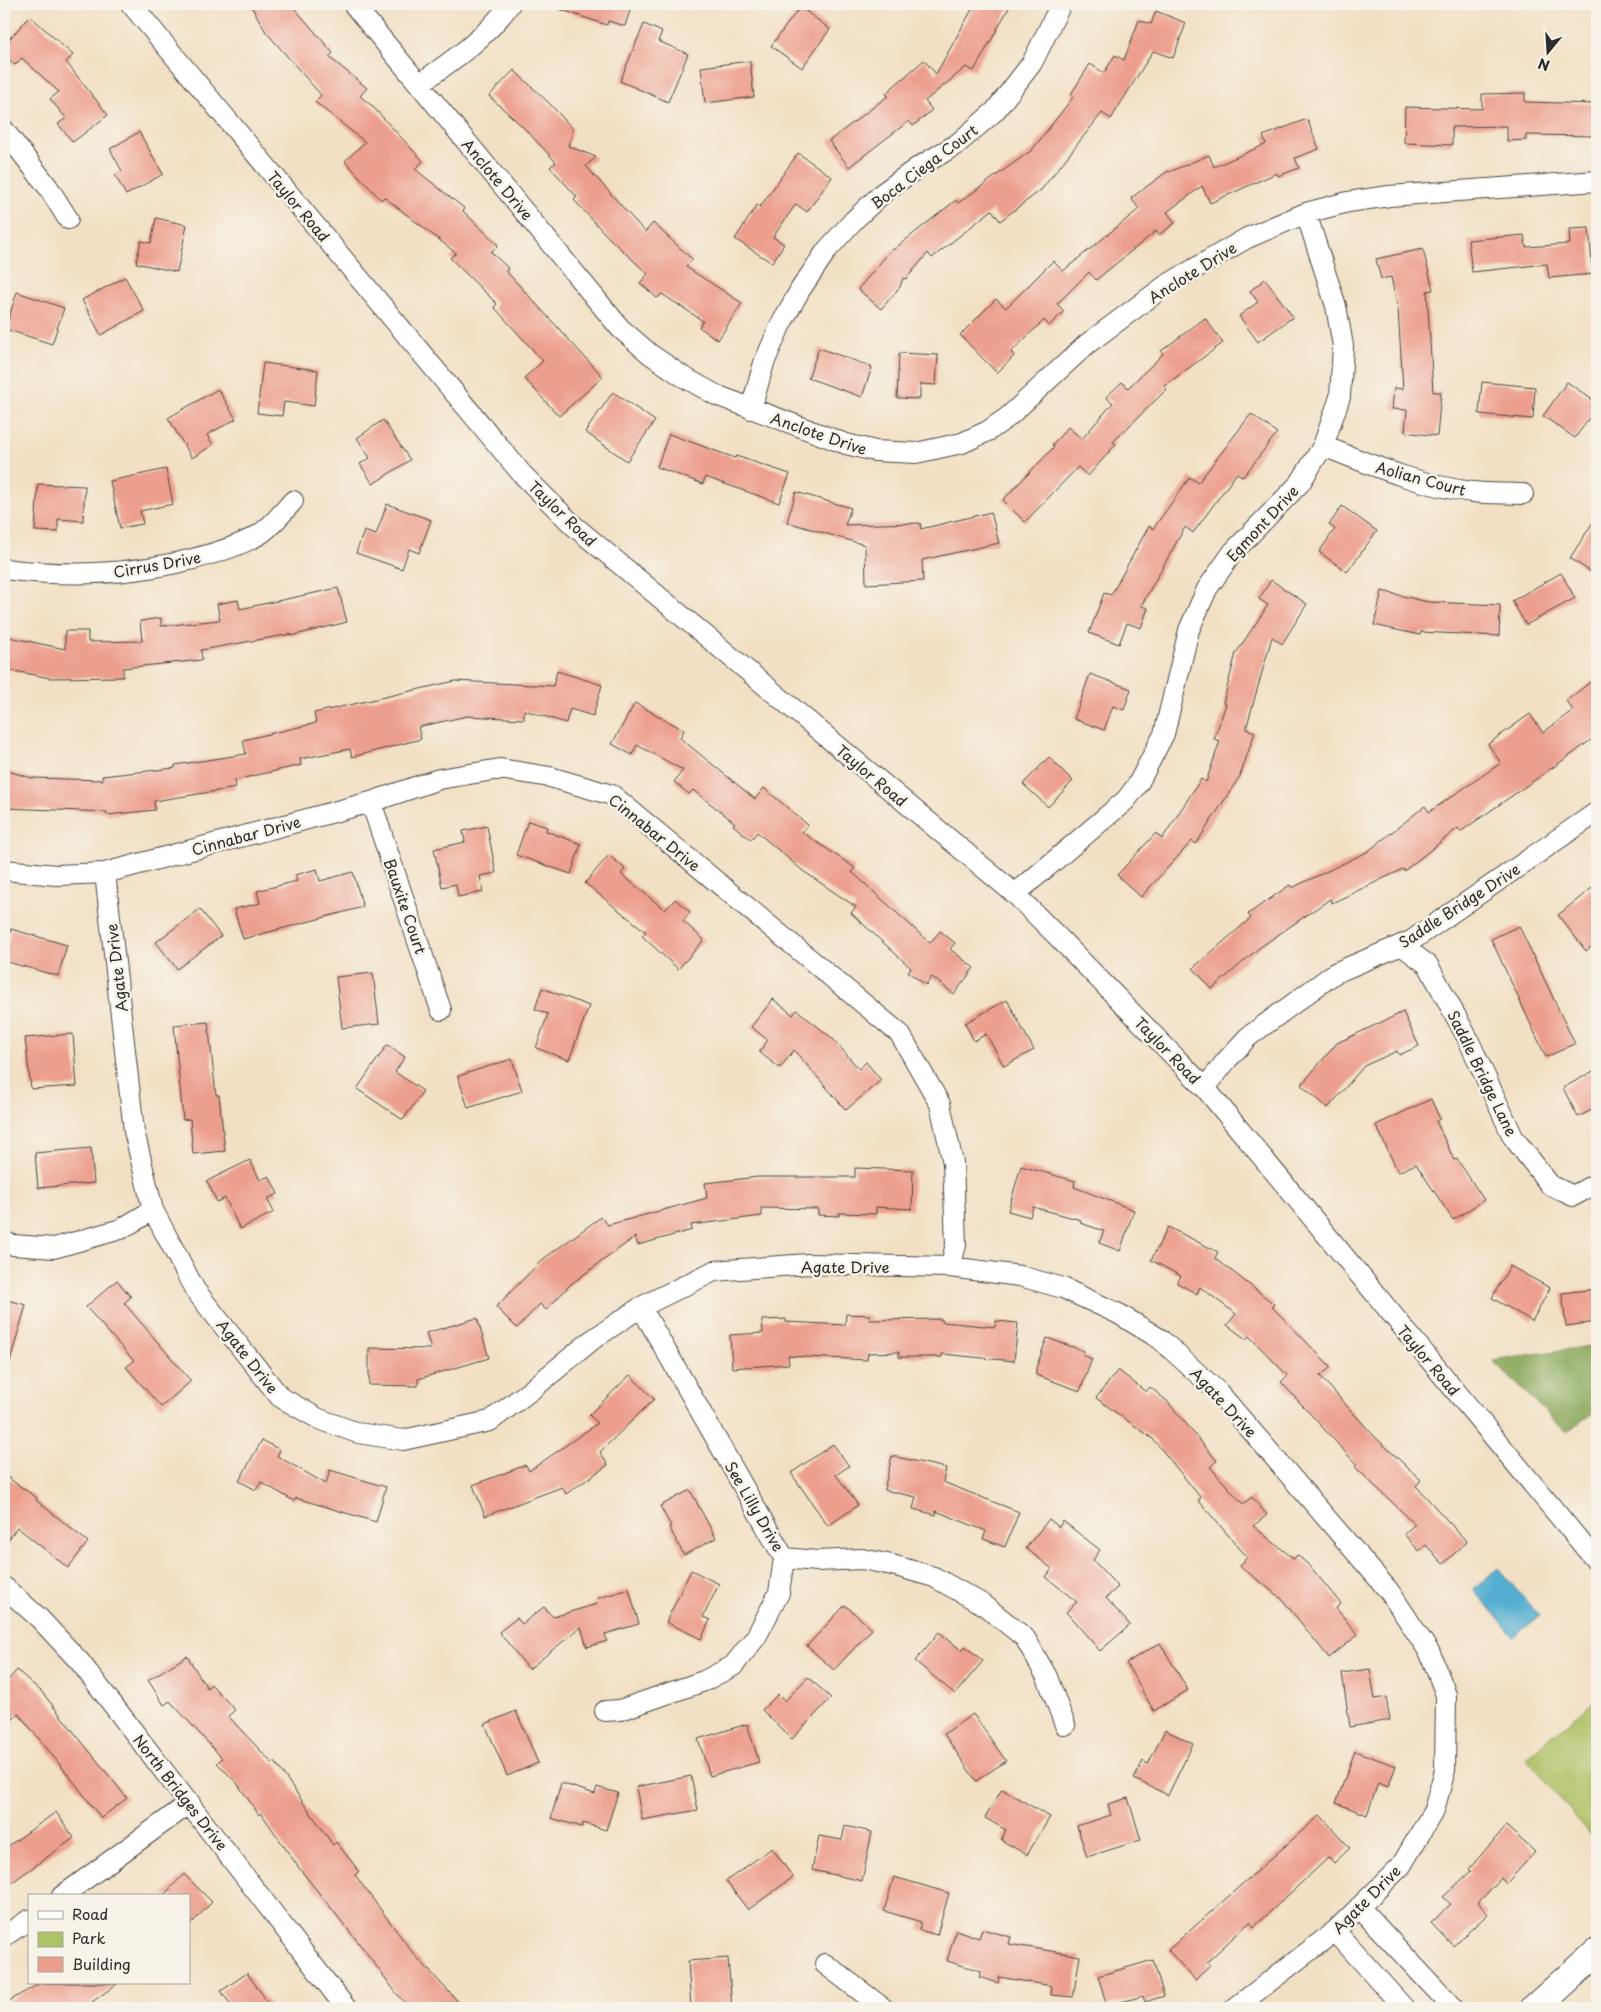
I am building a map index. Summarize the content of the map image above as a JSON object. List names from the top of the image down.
{
  "streets": {
    "street": [
      "Boca Ciega Court",
      "Anclote Drive",
      "Taylor Road",
      "Aolian Court",
      "Egmont Drive",
      "Cirrus Drive",
      "Cinnabar Drive",
      "Saddle Bridge Drive",
      "Bauxite Court",
      "Agate Drive",
      "Saddle Bridge Lane",
      "See Lilly Drive",
      "North Bridges Drive"
    ]
  },
  "crossings": [
    ["Boca Ciega Court", "Anclote Drive"],
    ["Anclote Drive", "Egmont Drive"],
    ["Taylor Road", "Egmont Drive"],
    ["Taylor Road", "Saddle Bridge Drive"],
    ["Aolian Court", "Egmont Drive"],
    ["Cinnabar Drive", "Bauxite Court"],
    ["Cinnabar Drive", "Agate Drive"],
    ["Saddle Bridge Drive", "Saddle Bridge Lane"],
    ["Agate Drive", "See Lilly Drive"]
  ],
  "legend": ["Road", "Park", "Building"],
  "north": "bottom"
}
